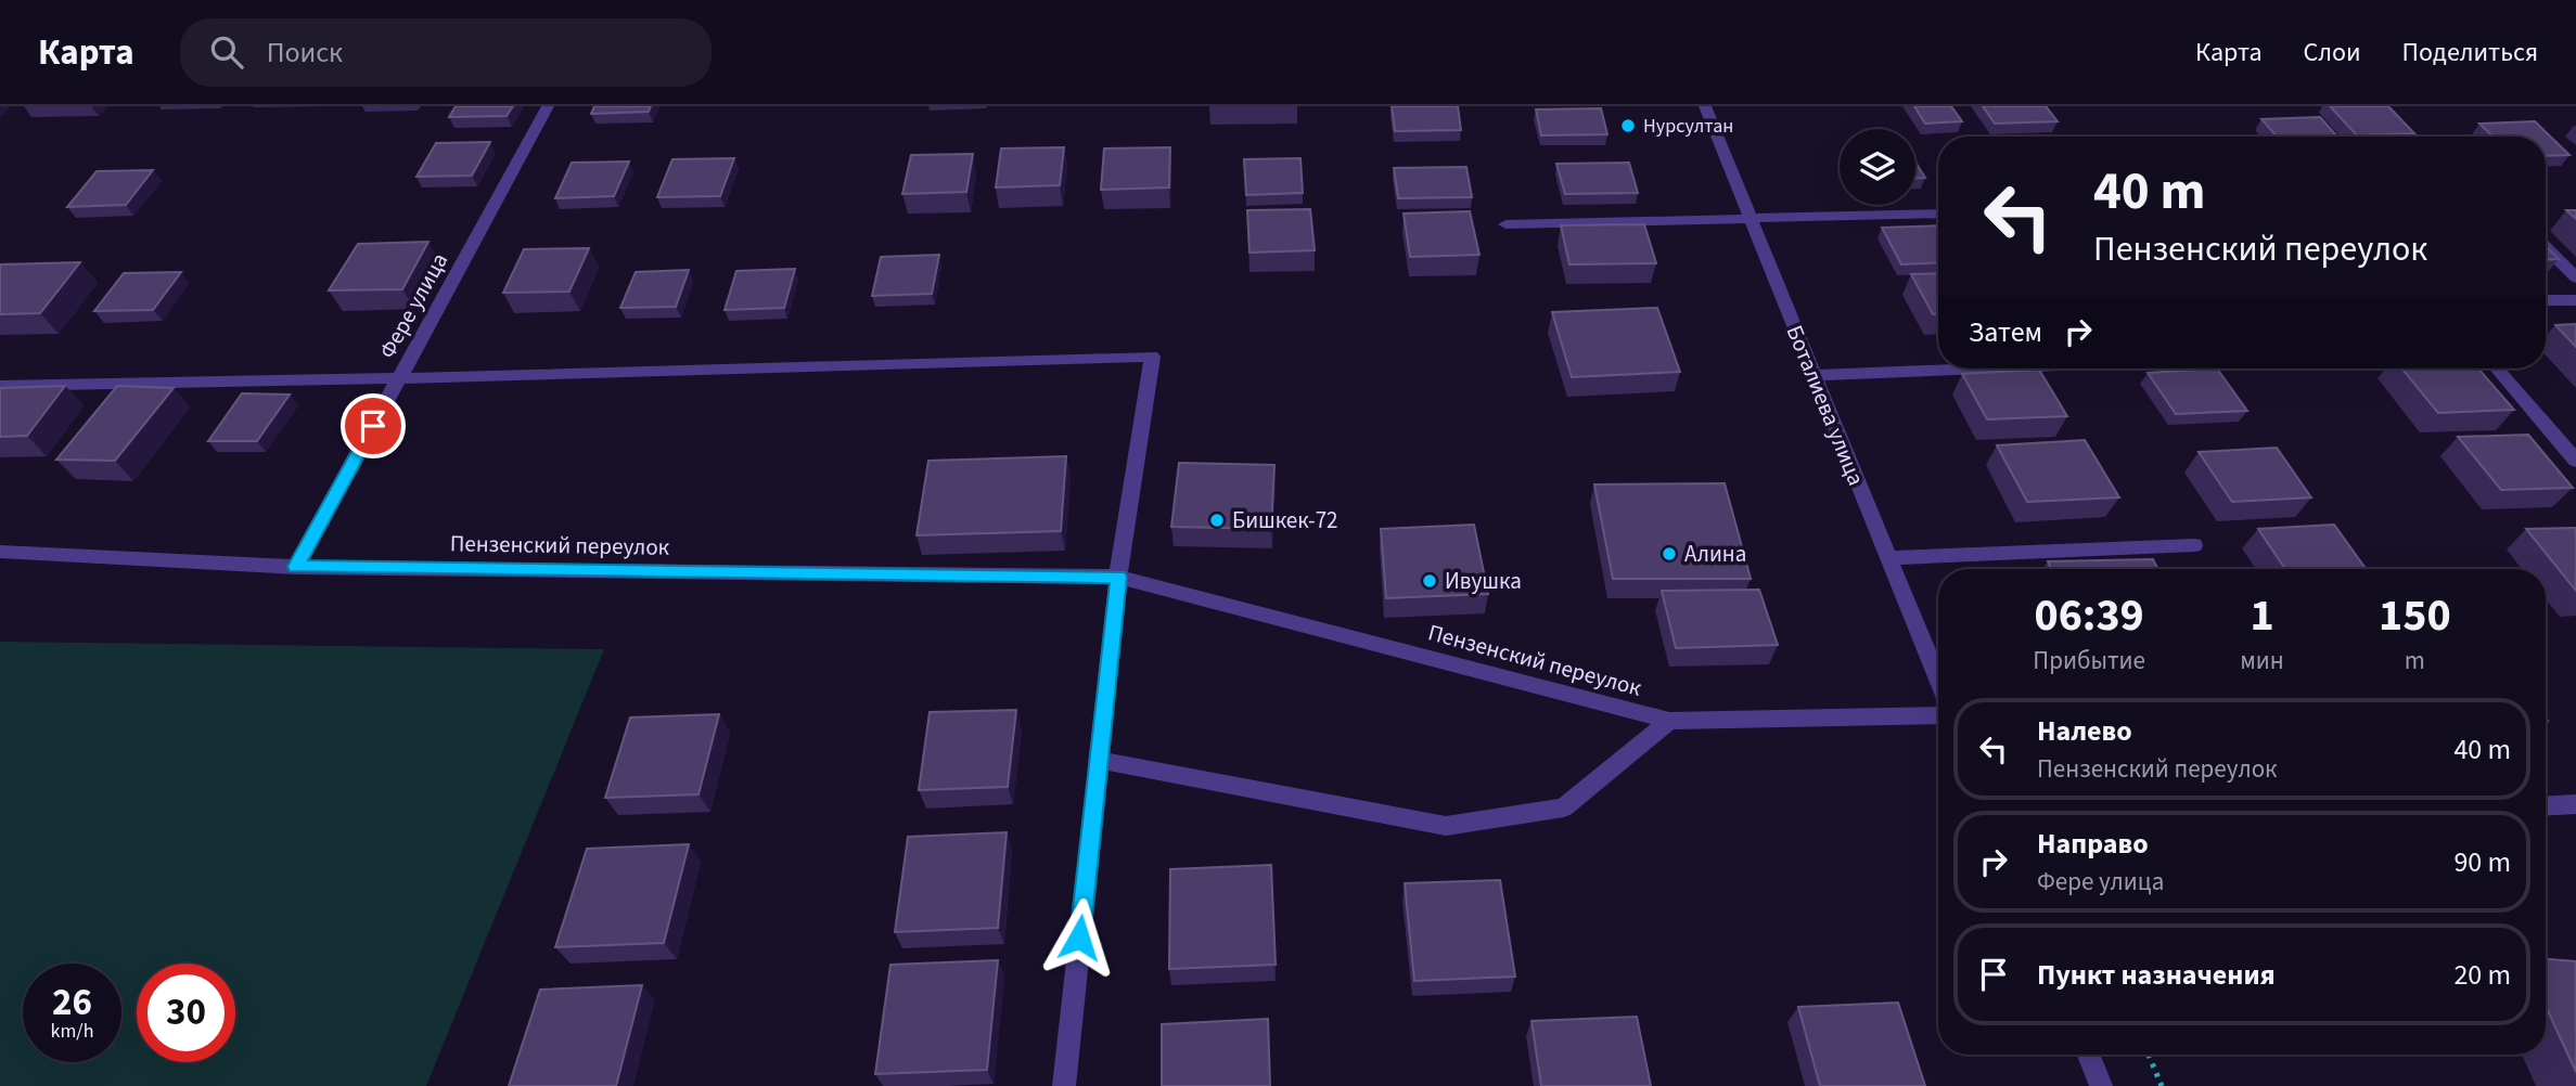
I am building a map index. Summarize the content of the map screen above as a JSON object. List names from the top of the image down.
{
  "streets": {
    "street": ["Фере улица", "Боталиева улица", "Пензенский переулок"]
  },
  "crossings": [
    ["Фере улица", "Пензенский переулок"]
  ],
  "places": [
    "Нурсултан",
    "Бишкек-72",
    "Алина",
    "Ивушка"
  ],
  "page": {
    "header": "Карта",
    "search": "Поиск",
    "nav": ["Карта", "Слои", "Поделиться"],
    "turn": ["40 m", "Пензенский переулок"],
    "then": "Затем",
    "eta": [
      "06:39",
      "Прибытие",
      "1",
      "мин",
      "150",
      "m"
    ],
    "list": [
      {
        "name": "Налево",
        "note": "Пензенский переулок",
        "value": "40 m"
      },
      {
        "name": "Направо",
        "note": "Фере улица",
        "value": "90 m"
      },
      {
        "name": "Пункт назначения",
        "value": "20 m"
      }
    ],
    "speed": "26 km/h",
    "limit": "30"
  }
}
